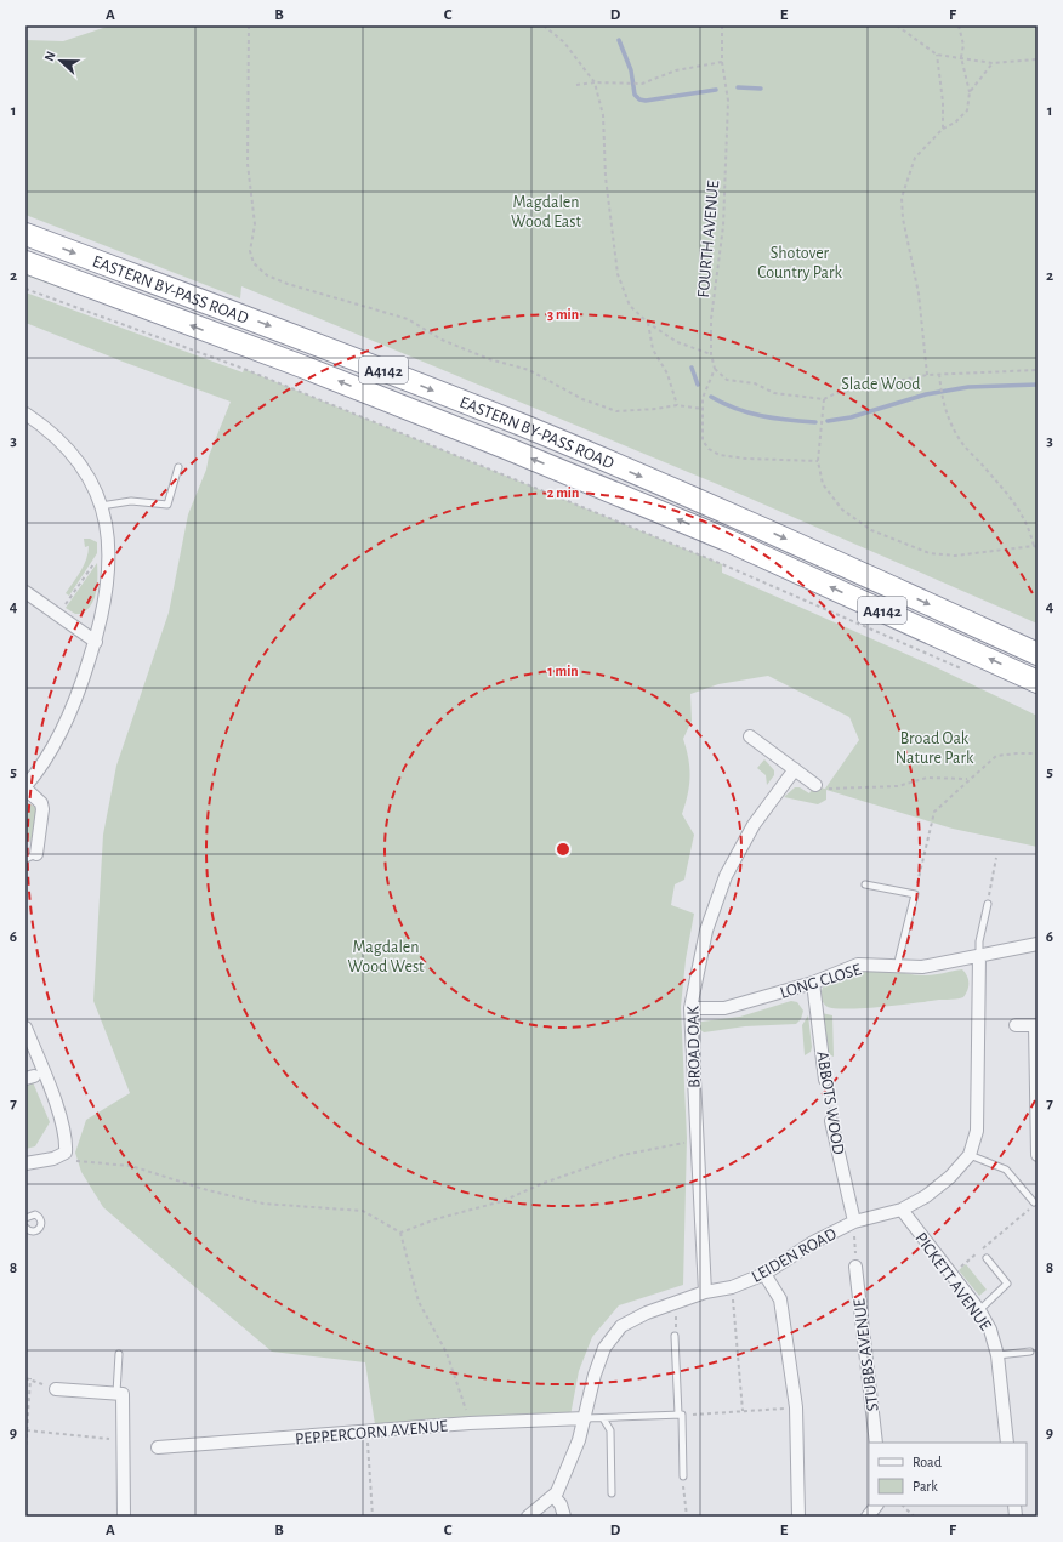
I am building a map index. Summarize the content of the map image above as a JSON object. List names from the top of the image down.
{
  "streets": {
    "highway": ["EASTERN BY-PASS ROAD", "A4142"],
    "street": [
      "LONG CLOSE",
      "BROAD OAK",
      "ABBOTS WOOD",
      "LEIDEN ROAD",
      "PICKETT AVENUE",
      "STUBBS AVENUE",
      "PEPPERCORN AVENUE"
    ],
    "path": ["FOURTH AVENUE"]
  },
  "crossings": [
    ["LONG CLOSE", "BROAD OAK"],
    ["LONG CLOSE", "ABBOTS WOOD"],
    ["LONG CLOSE", "LEIDEN ROAD"],
    ["BROAD OAK", "LEIDEN ROAD"],
    ["ABBOTS WOOD", "LEIDEN ROAD"],
    ["LEIDEN ROAD", "PICKETT AVENUE"],
    ["LEIDEN ROAD", "PEPPERCORN AVENUE"]
  ],
  "parks": [
    "Magdalen Wood East",
    "Shotover Country Park",
    "Slade Wood",
    "Broad Oak Nature Park",
    "Magdalen Wood West"
  ],
  "legend": ["Road", "Park"],
  "north": "left",
  "grid": {
    "columns": [
      "A",
      "B",
      "C",
      "D",
      "E",
      "F"
    ],
    "rows": [
      "1",
      "2",
      "3",
      "4",
      "5",
      "6",
      "7",
      "8",
      "9"
    ]
  },
  "rings": ["3 min", "2 min", "1 min"]
}
